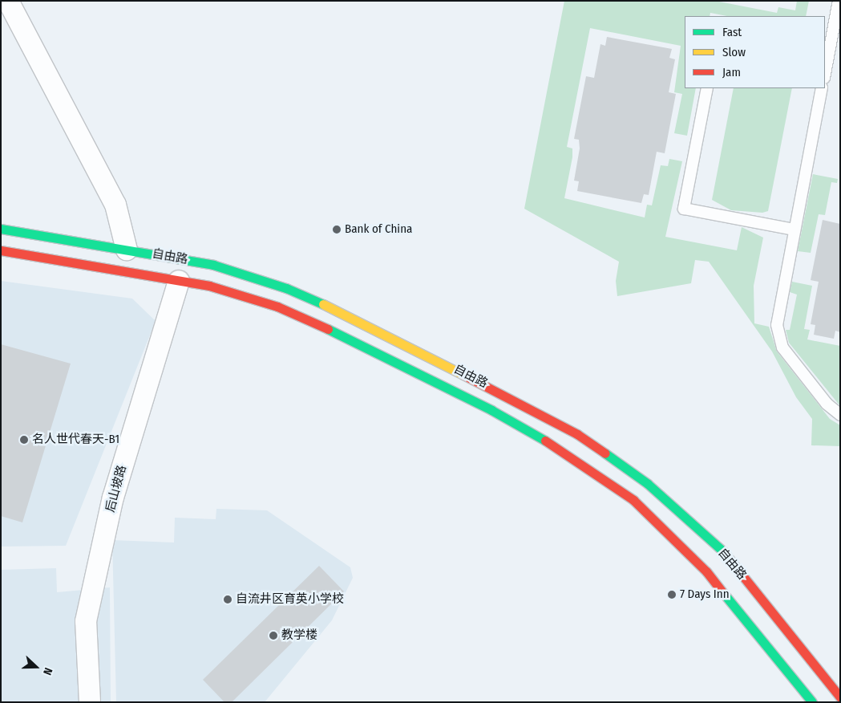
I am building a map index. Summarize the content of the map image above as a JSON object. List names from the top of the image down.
{
  "streets": {
    "main road": ["自由路"],
    "street": ["后山坡路"]
  },
  "crossings": [
    ["自由路", "后山坡路"]
  ],
  "places": [
    "Bank of China",
    "名人世代春天-B1",
    "7 Days Inn",
    "自流井区育英小学校",
    "教学楼"
  ],
  "legend": ["Fast", "Slow", "Jam"],
  "north": "right"
}
